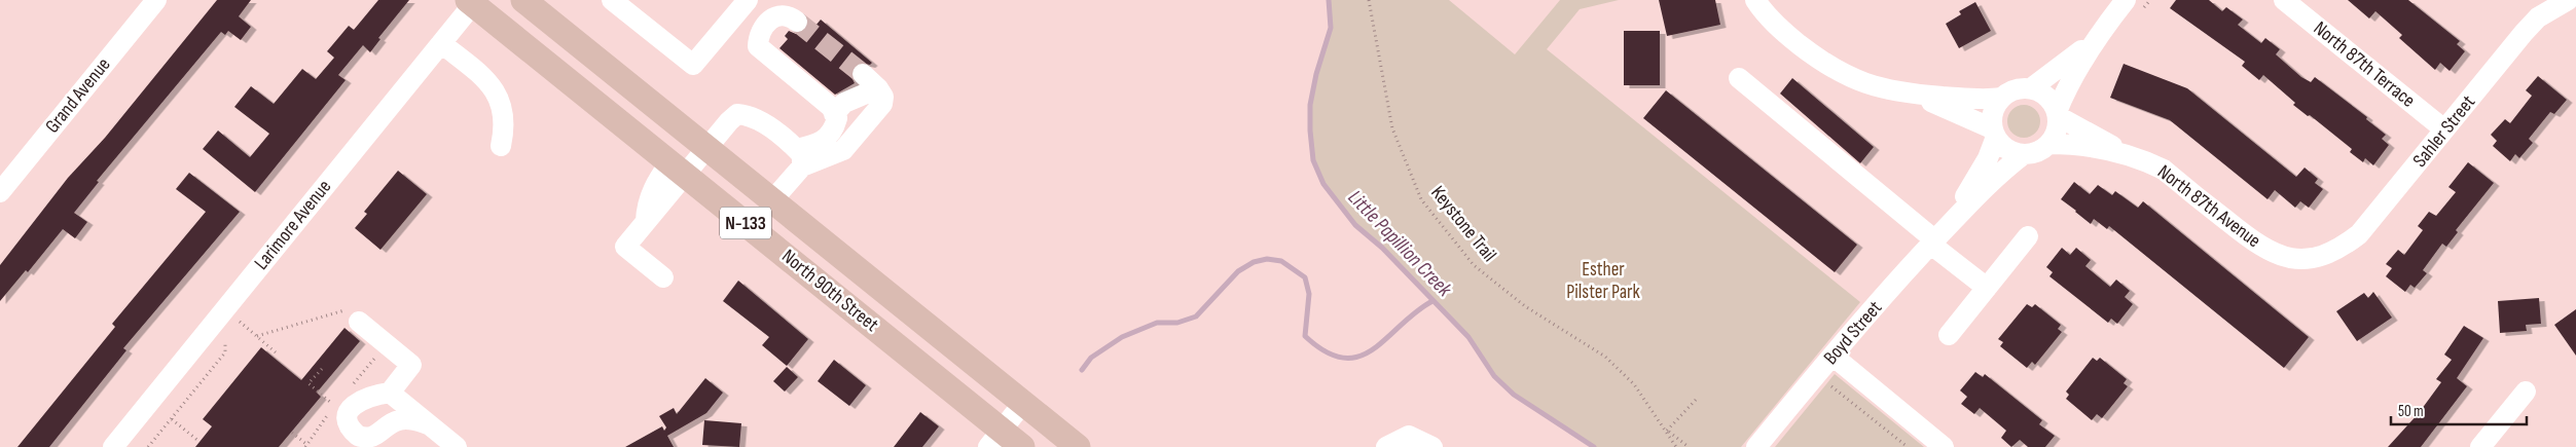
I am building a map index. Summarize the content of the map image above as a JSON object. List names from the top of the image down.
{
  "streets": {
    "main road": ["N-133", "North 90th Street"],
    "street": [
      "North 87th Terrace",
      "Grand Avenue",
      "Sahler Street",
      "North 87th Avenue",
      "Larimore Avenue",
      "Boyd Street"
    ],
    "path": ["Keystone Trail"]
  },
  "crossings": [
    ["North 87th Terrace", "Sahler Street"],
    ["Sahler Street", "North 87th Avenue"],
    ["North 87th Avenue", "Boyd Street"],
    ["Larimore Avenue", "North 90th Street"]
  ],
  "water": ["Little Papillion Creek"],
  "parks": ["Esther Pilster Park"],
  "scale_bar": "50 m"
}
